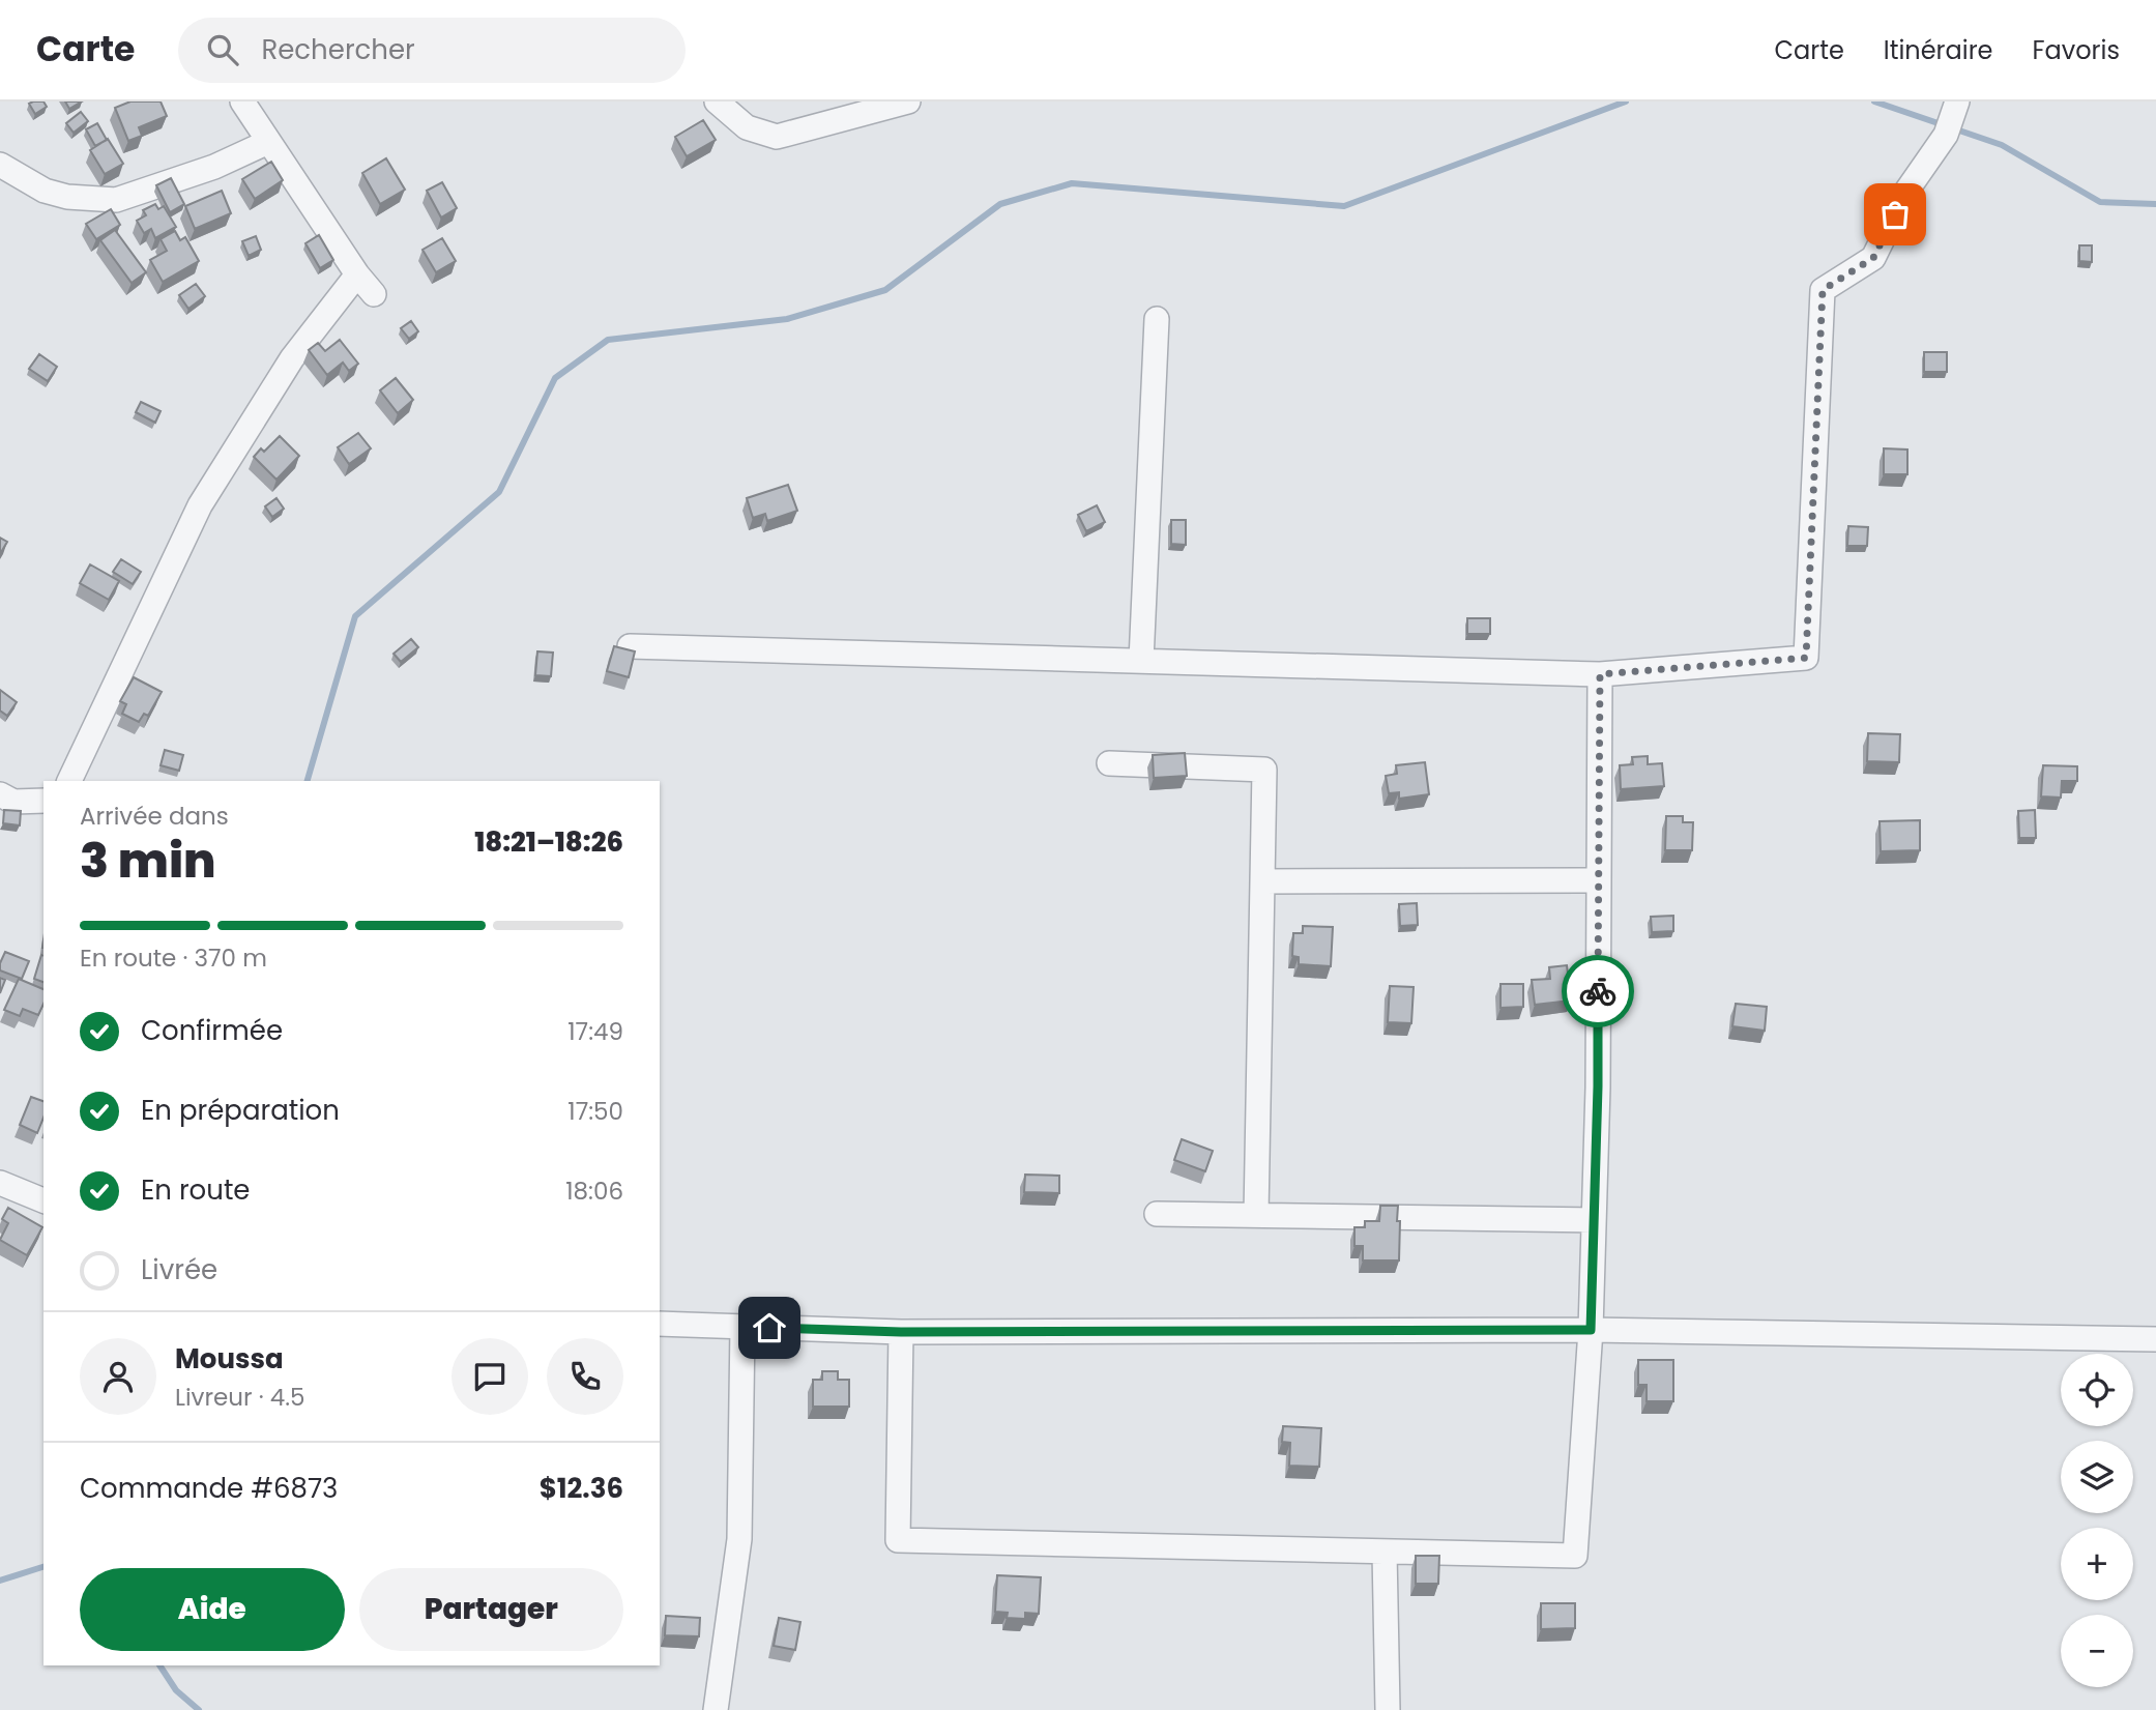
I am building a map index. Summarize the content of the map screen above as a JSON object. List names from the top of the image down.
{
  "page": {
    "header": "Carte",
    "search": "Rechercher",
    "nav": ["Carte", "Itinéraire", "Favoris"],
    "heading": ["3 min", "Arrivée dans", "18:21–18:26"],
    "panel": [
      "Moussa",
      "Livreur · 4.5",
      "Commande #6873",
      "$12.36"
    ],
    "bar": "En route · 370 m",
    "list": [
      ["Confirmée", "17:49"],
      ["En préparation", "17:50"],
      ["En route", "18:06"],
      "Livrée"
    ],
    "map_buttons": ["+", "−"],
    "buttons": ["Aide", "Partager"]
  }
}
